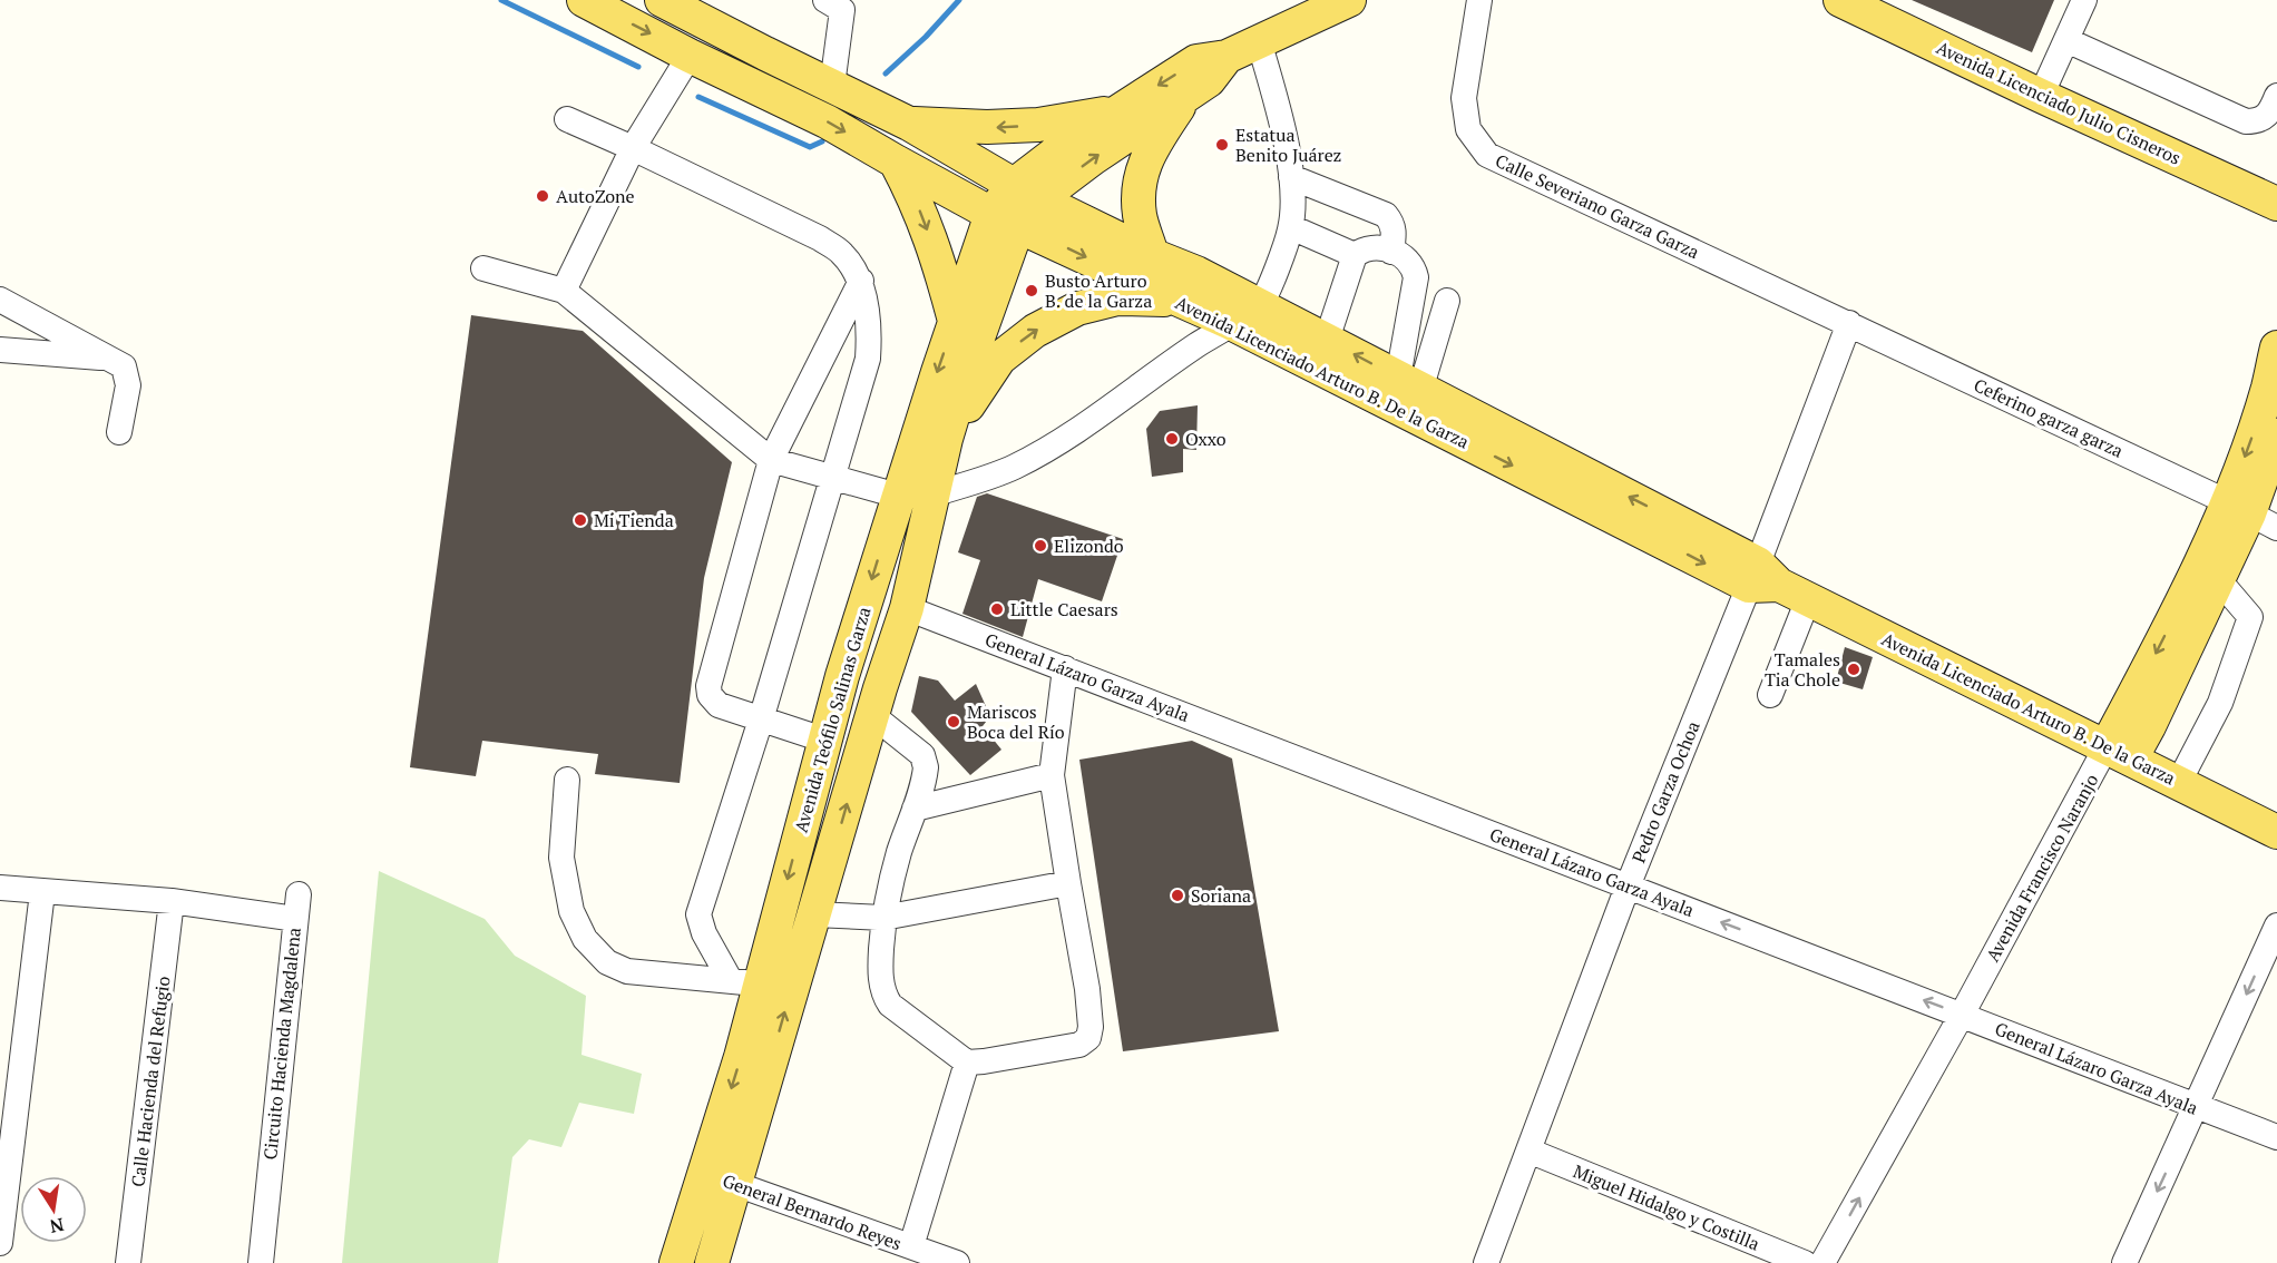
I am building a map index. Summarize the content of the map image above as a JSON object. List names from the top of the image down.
{
  "streets": {
    "main road": [
      "Avenida Licenciado Julio Cisneros",
      "Avenida Licenciado Arturo B. De la Garza",
      "Avenida Teófilo Salinas Garza",
      "Avenida Francisco Naranjo"
    ],
    "street": [
      "Calle Severiano Garza Garza",
      "Ceferino garza garza",
      "General Lázaro Garza Ayala",
      "Pedro Garza Ochoa",
      "Circuito Hacienda Magdalena",
      "Calle Hacienda del Refugio",
      "Miguel Hidalgo y Costilla",
      "General Bernardo Reyes"
    ]
  },
  "crossings": [
    ["Calle Severiano Garza Garza", "Ceferino garza garza"],
    ["Avenida Licenciado Arturo B. De la Garza", "Avenida Teófilo Salinas Garza"],
    ["Avenida Licenciado Arturo B. De la Garza", "Pedro Garza Ochoa"],
    ["Avenida Licenciado Arturo B. De la Garza", "Avenida Francisco Naranjo"],
    ["Ceferino garza garza", "Pedro Garza Ochoa"],
    ["Ceferino garza garza", "Avenida Francisco Naranjo"],
    ["General Lázaro Garza Ayala", "Avenida Teófilo Salinas Garza"],
    ["General Lázaro Garza Ayala", "Pedro Garza Ochoa"],
    ["General Lázaro Garza Ayala", "Avenida Francisco Naranjo"],
    ["Avenida Teófilo Salinas Garza", "General Bernardo Reyes"],
    ["Pedro Garza Ochoa", "Miguel Hidalgo y Costilla"],
    ["Circuito Hacienda Magdalena", "Calle Hacienda del Refugio"]
  ],
  "places": [
    "Estatua Benito Juárez",
    "AutoZone",
    "Busto Arturo B. de la Garza",
    "Oxxo",
    "Mi Tienda",
    "Elizondo",
    "Little Caesars",
    "Tamales Tia Chole",
    "Mariscos Boca del Río",
    "Soriana"
  ],
  "north": "bottom"
}
